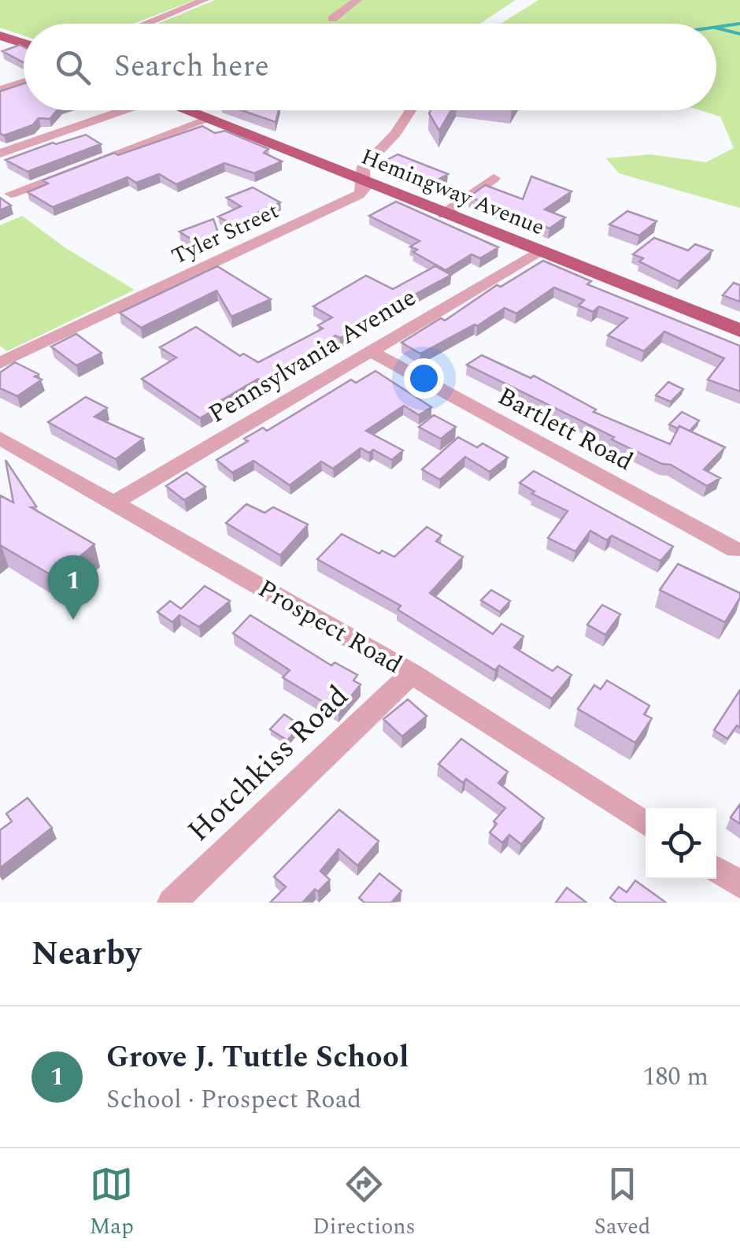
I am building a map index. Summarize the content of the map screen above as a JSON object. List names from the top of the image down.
{
  "streets": {
    "main road": ["Hemingway Avenue"],
    "street": [
      "Tyler Street",
      "Pennsylvania Avenue",
      "Bartlett Road",
      "Prospect Road",
      "Hotchkiss Road"
    ]
  },
  "crossings": [
    ["Hemingway Avenue", "Tyler Street"],
    ["Hemingway Avenue", "Pennsylvania Avenue"],
    ["Pennsylvania Avenue", "Bartlett Road"],
    ["Pennsylvania Avenue", "Prospect Road"],
    ["Prospect Road", "Hotchkiss Road"]
  ],
  "page": {
    "search": "Search here",
    "pins": "1",
    "heading": "Nearby",
    "list": [
      {
        "mark": "1",
        "name": "Grove J. Tuttle School",
        "note": "School · Prospect Road",
        "value": "180 m"
      }
    ],
    "nav": ["Map", "Directions", "Saved"]
  }
}
